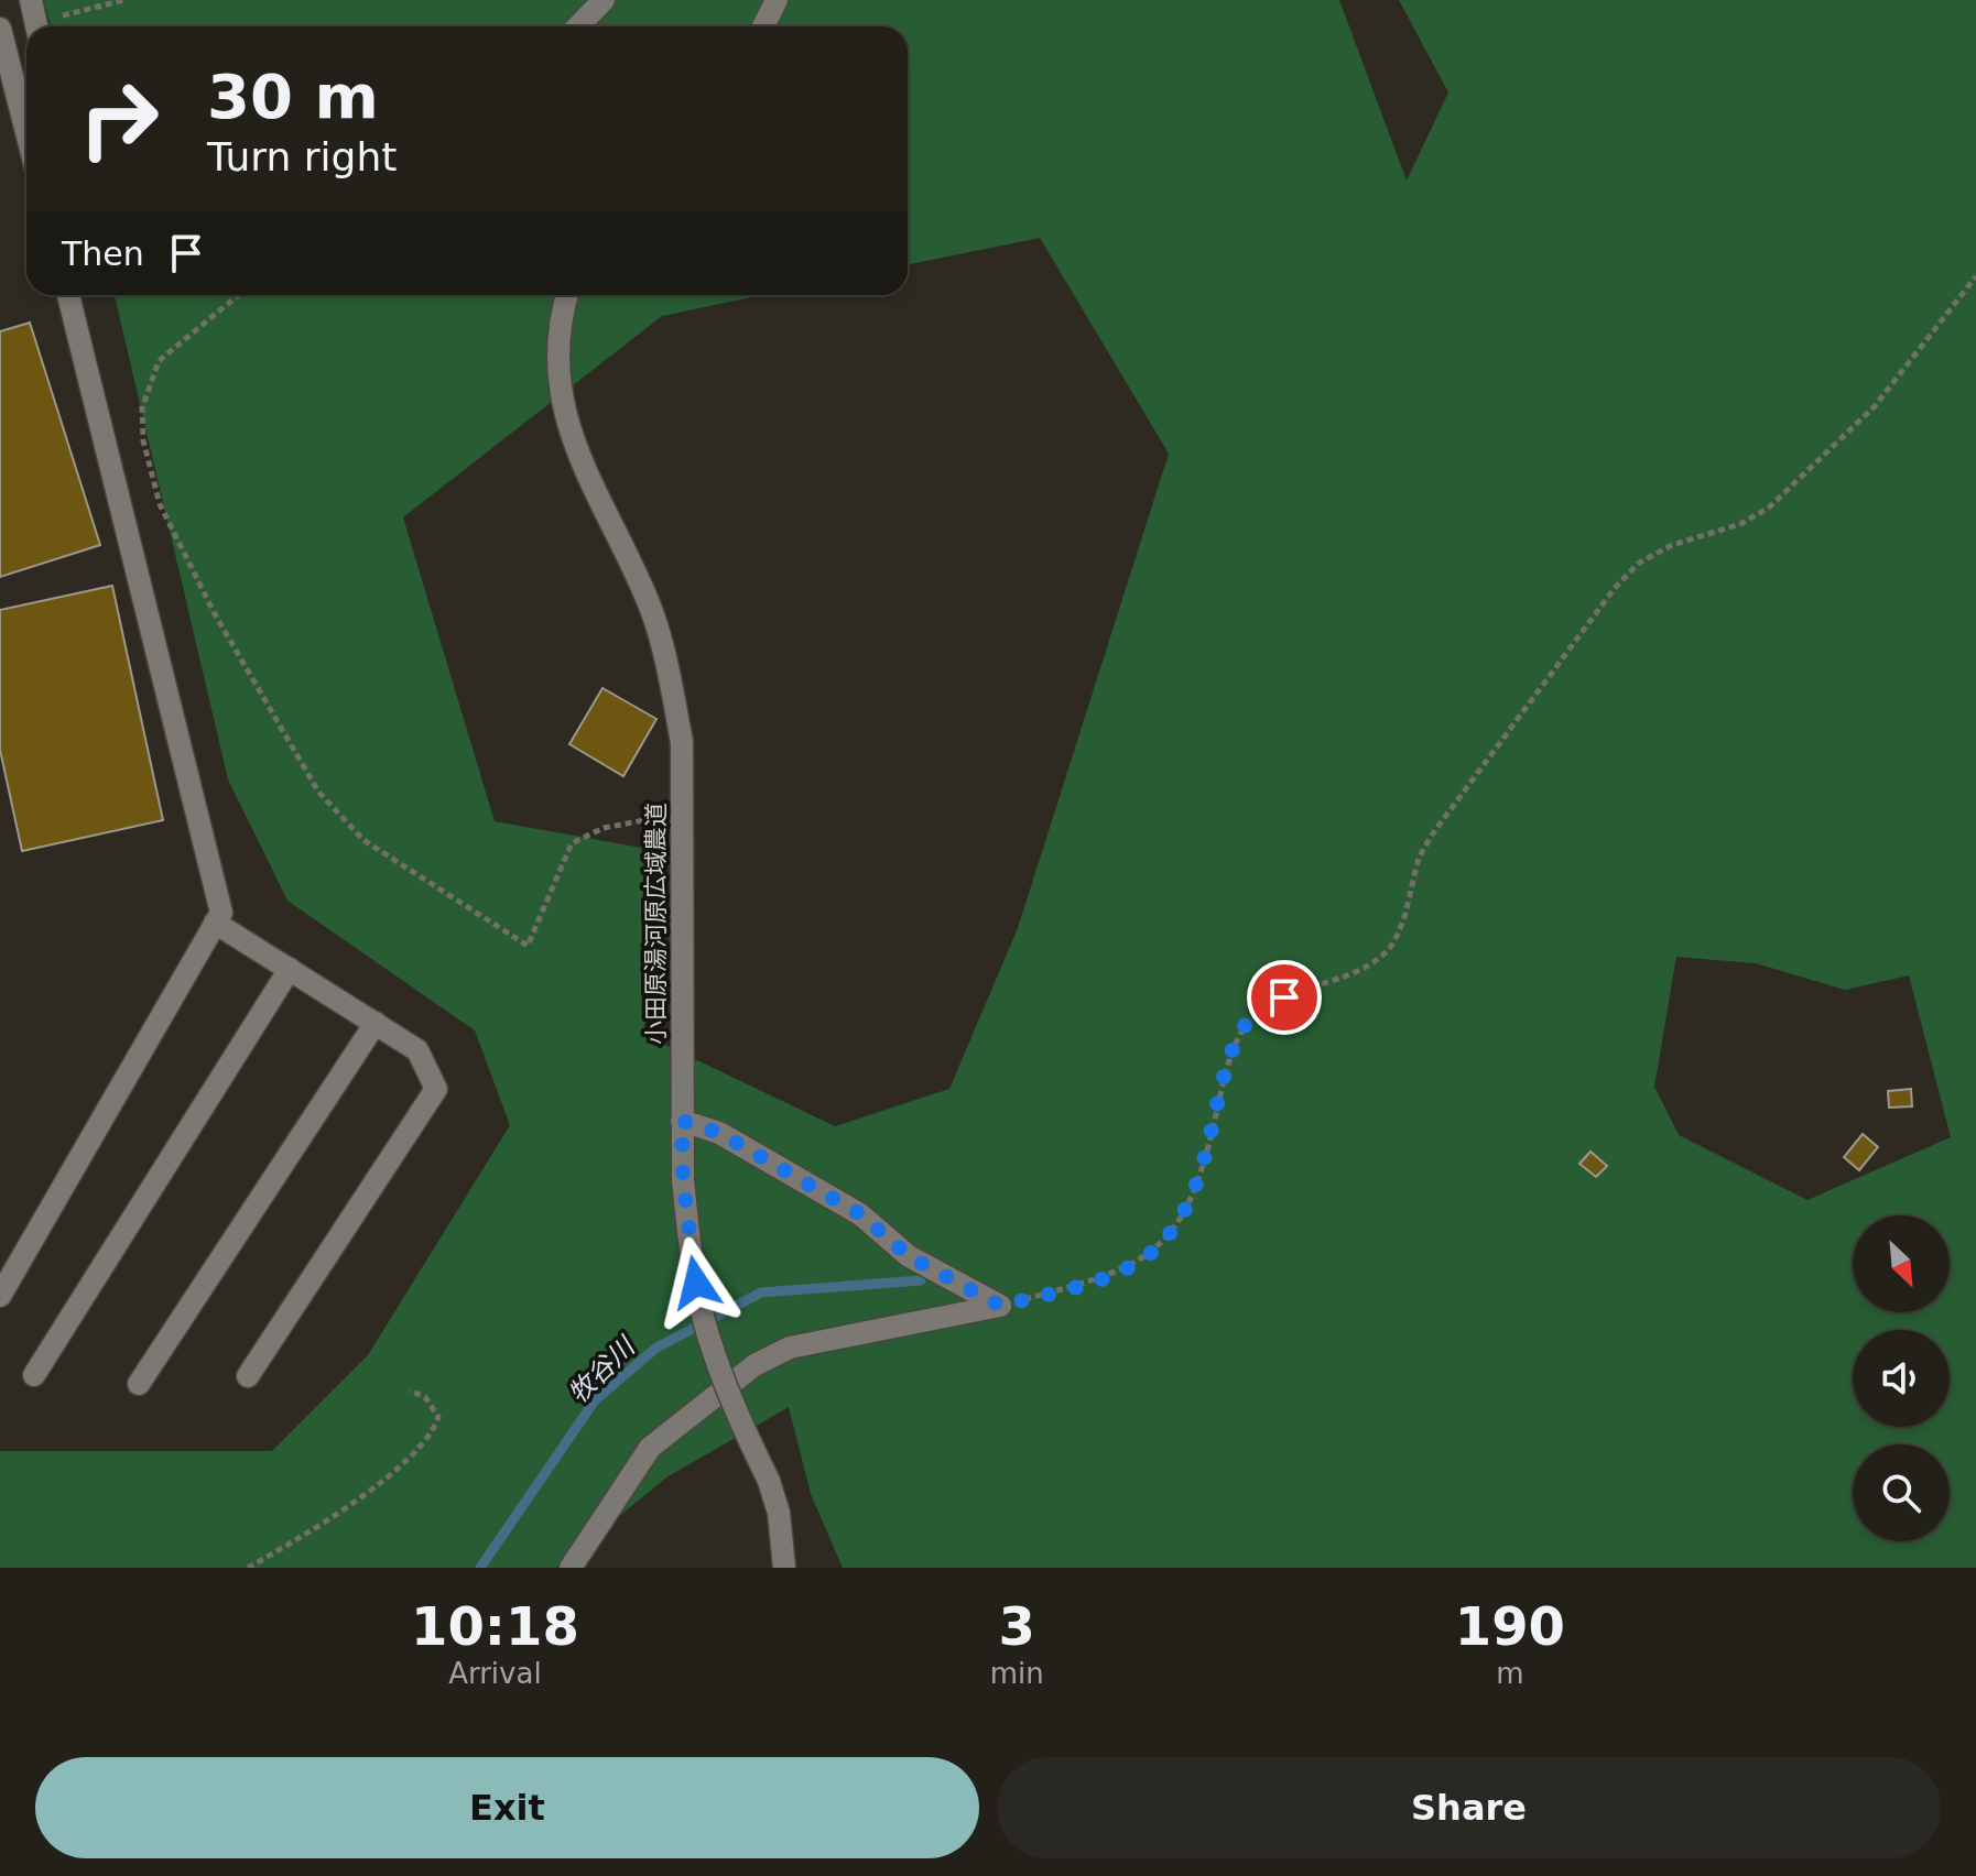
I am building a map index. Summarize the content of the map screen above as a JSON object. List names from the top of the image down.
{
  "streets": {
    "street": ["小田原湯河原広域農道"]
  },
  "water": ["牧谷川"],
  "north": "bottom right",
  "page": {
    "turn": ["30 m", "Turn right"],
    "then": "Then",
    "eta": [
      "10:18",
      "Arrival",
      "3",
      "min",
      "190",
      "m"
    ],
    "buttons": ["Exit", "Share"]
  }
}
